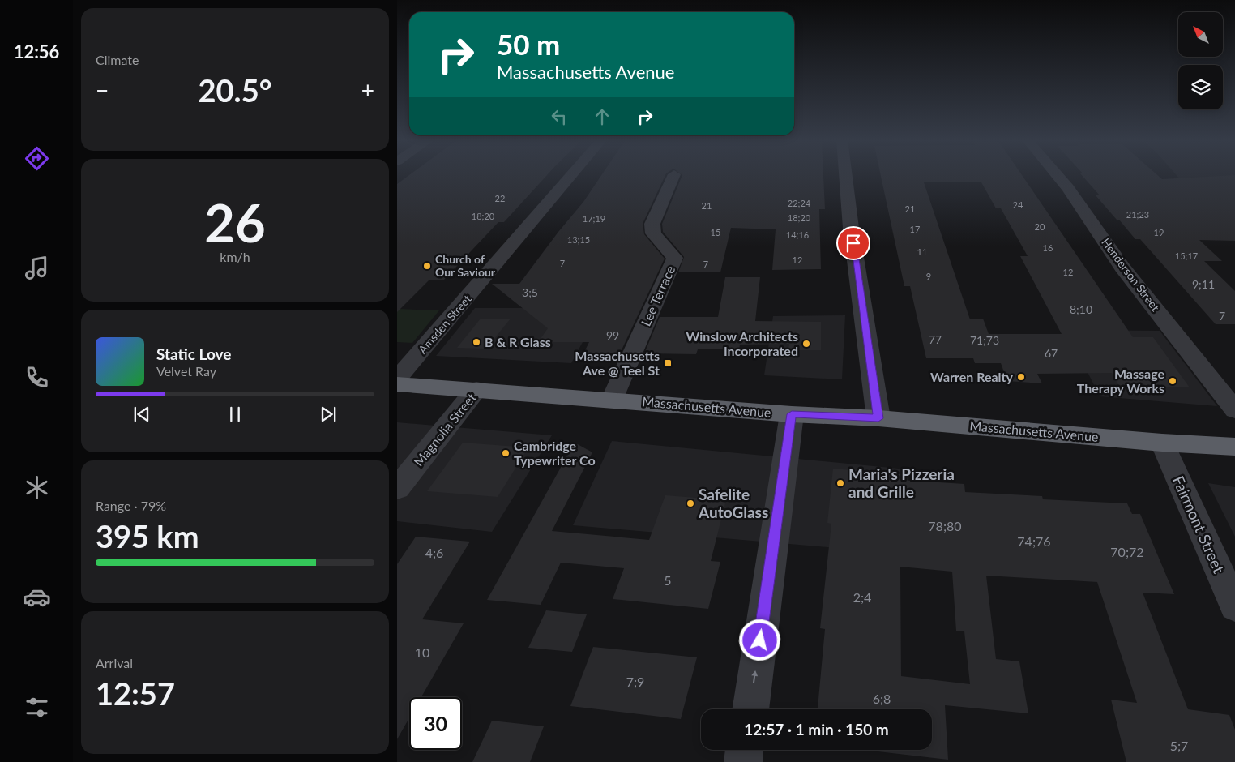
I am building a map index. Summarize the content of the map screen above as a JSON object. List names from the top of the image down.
{
  "streets": {
    "highway": ["Massachusetts Avenue"],
    "street": [
      "Henderson Street",
      "Lee Terrace",
      "Amsden Street",
      "Magnolia Street",
      "Fairmont Street"
    ]
  },
  "crossings": [
    ["Lee Terrace", "Massachusetts Avenue"],
    ["Massachusetts Avenue", "Magnolia Street"],
    ["Massachusetts Avenue", "Fairmont Street"]
  ],
  "places": {
    "other": [
      "Church of Our Saviour",
      "B & R Glass",
      "Winslow Architects Incorporated",
      "Warren Realty",
      "Massage Therapy Works",
      "Cambridge Typewriter Co",
      "Maria's Pizzeria and Grille",
      "Safelite AutoGlass"
    ],
    "transit": ["Massachusetts Ave @ Teel St"]
  },
  "house_numbers": [
    "22",
    "22;24",
    "24",
    "21",
    "21",
    "21;23",
    "18;20",
    "18;20",
    "17;19",
    "20",
    "17",
    "15",
    "19",
    "14;16",
    "13;15",
    "16",
    "11",
    "15;17",
    "12",
    "7",
    "7",
    "12",
    "9",
    "9;11",
    "3;5",
    "8;10",
    "7",
    "99",
    "77",
    "71;73",
    "67",
    "78;80",
    "74;76",
    "70;72",
    "4;6",
    "5",
    "2;4",
    "10",
    "7;9",
    "6;8",
    "5;7"
  ],
  "north": "top left",
  "page": {
    "tabs": "12:56",
    "tile": [
      "Climate",
      ["26", "km/h"],
      ["Range · 79%", "395 km"],
      ["Arrival", "12:57"]
    ],
    "turn": ["50 m", "Massachusetts Avenue"],
    "heat": ["−", "20.5°", "+"],
    "song": ["Static Love", "Velvet Ray"],
    "limit": "30",
    "trip": "12:57 · 1 min · 150 m"
  }
}
